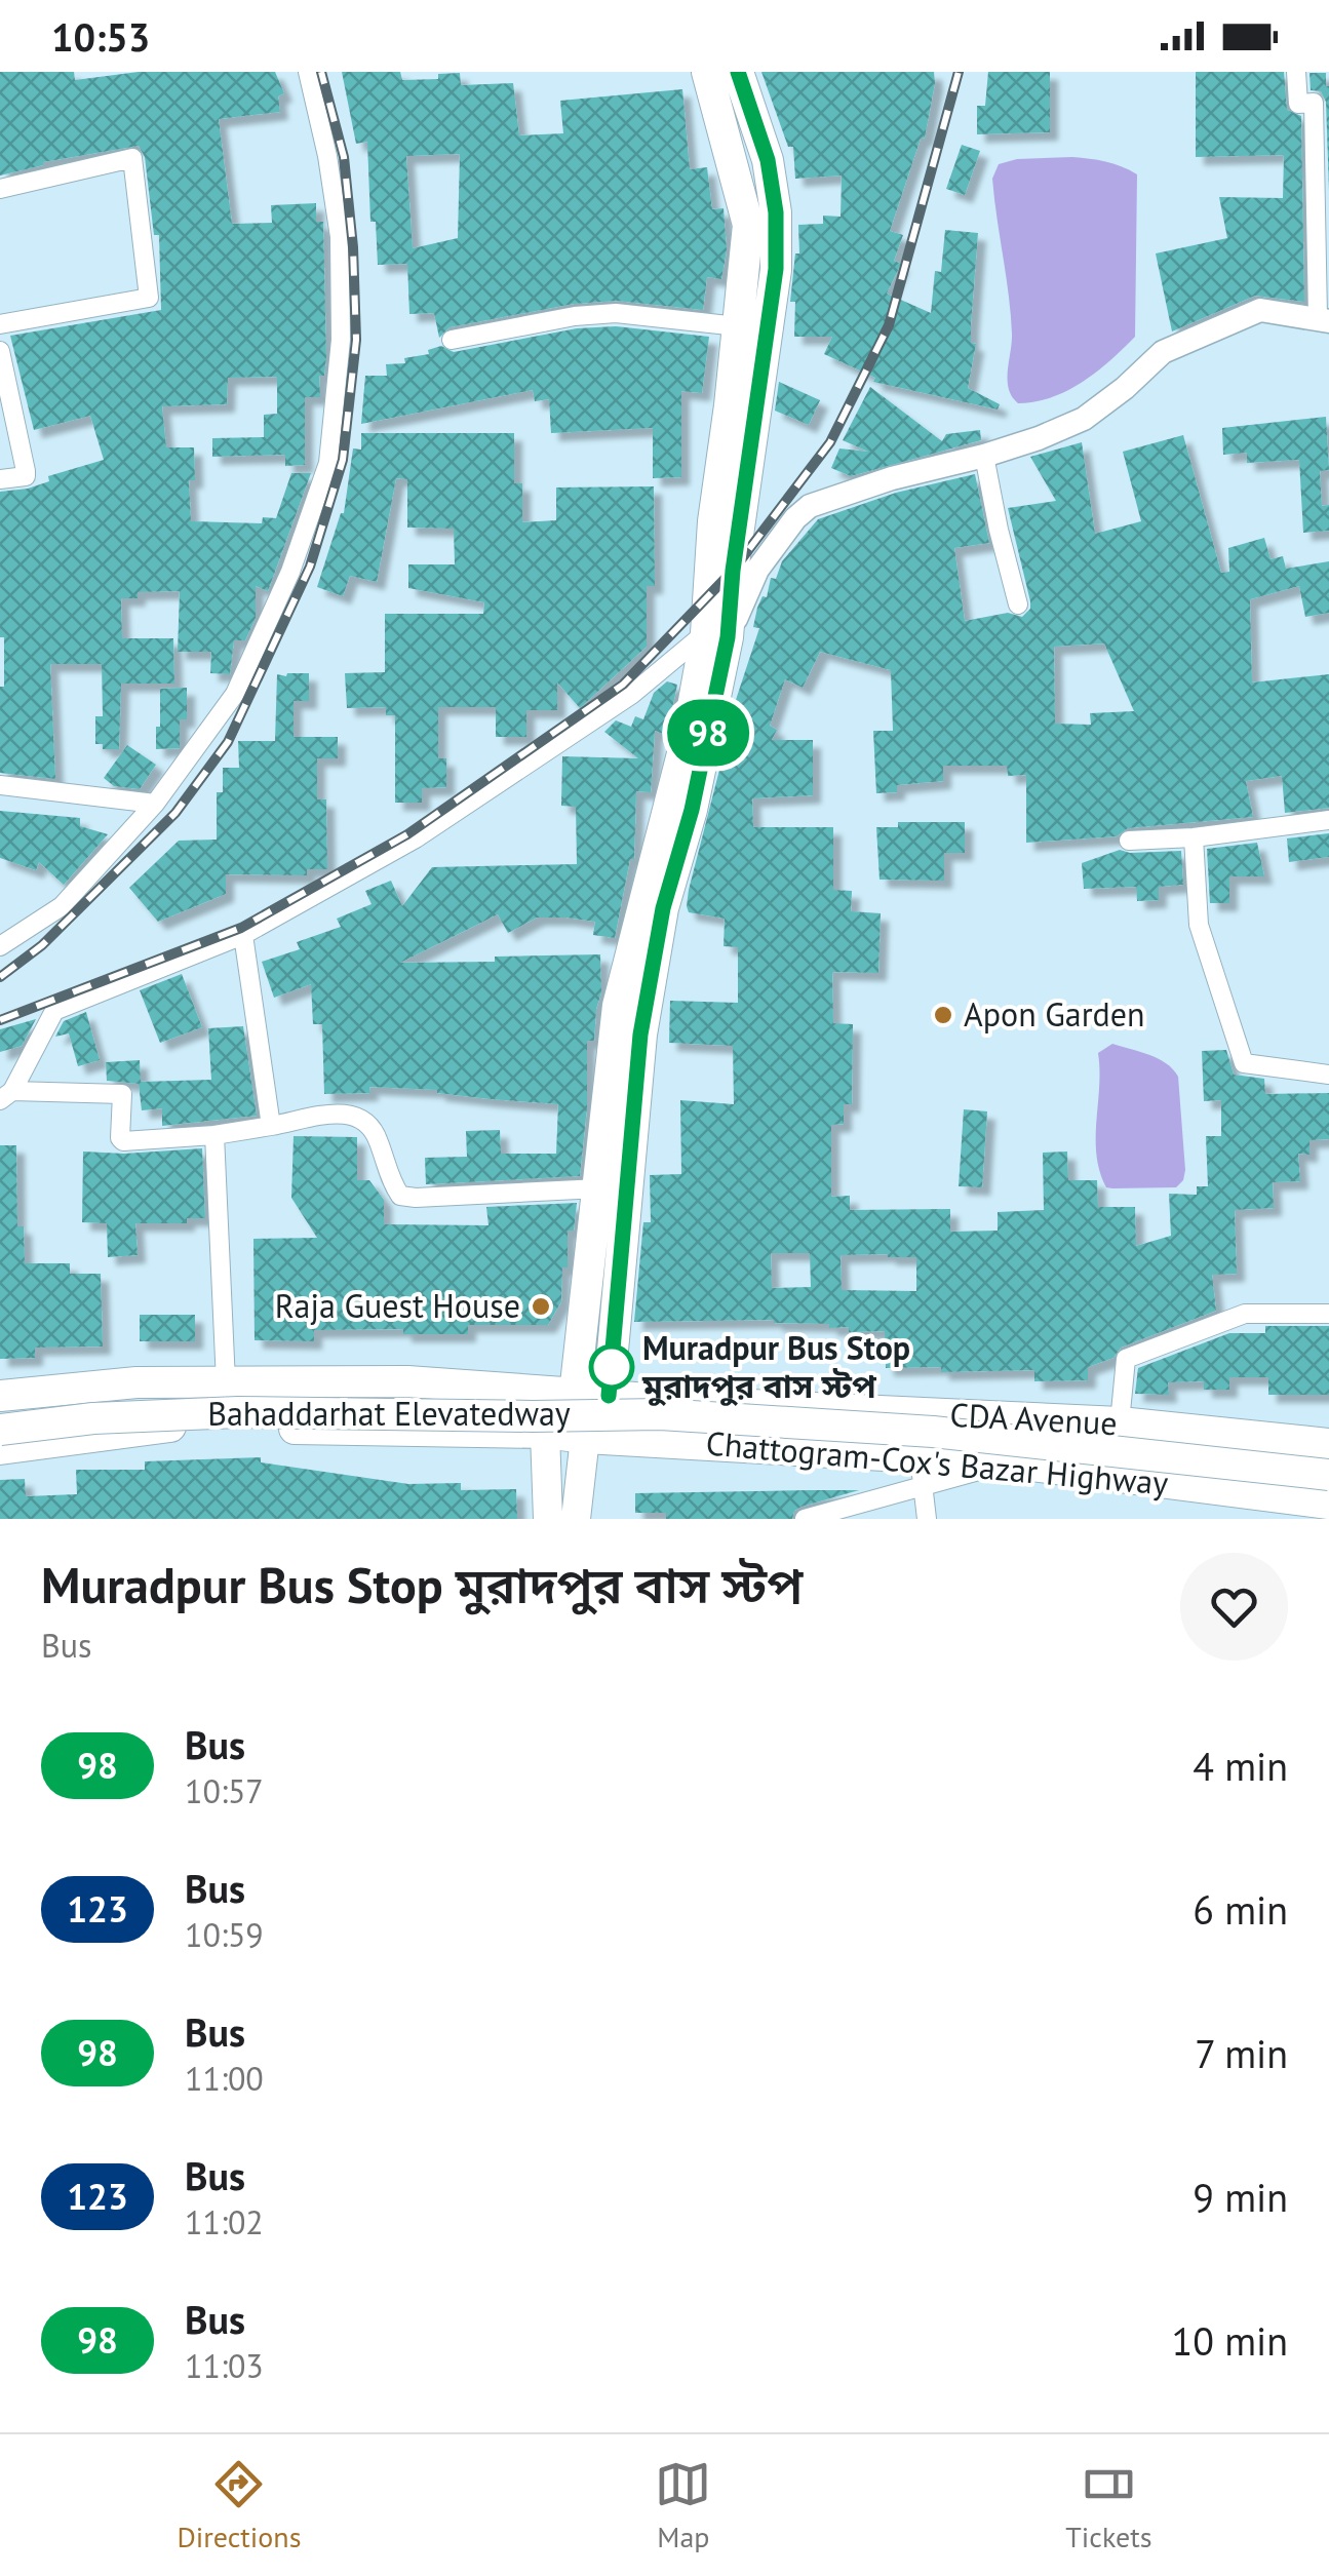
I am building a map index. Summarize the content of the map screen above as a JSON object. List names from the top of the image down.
{
  "streets": {
    "highway": ["Bahaddarhat Elevatedway", "CDA Avenue", "Chattogram-Cox's Bazar Highway"]
  },
  "places": ["Apon Garden", "Raja Guest House", "Muradpur Bus Stop মুরাদপুর বাস স্টপ"],
  "lines": ["bus line 98"],
  "page": {
    "status": "10:53",
    "on_map": "98",
    "heading": ["Muradpur Bus Stop মুরাদপুর বাস স্টপ", "Bus"],
    "list": [
      {
        "mark": "98",
        "name": "Bus",
        "note": "10:57",
        "value": "4 min"
      },
      {
        "mark": "123",
        "name": "Bus",
        "note": "10:59",
        "value": "6 min"
      },
      {
        "mark": "98",
        "name": "Bus",
        "note": "11:00",
        "value": "7 min"
      },
      {
        "mark": "123",
        "name": "Bus",
        "note": "11:02",
        "value": "9 min"
      },
      {
        "mark": "98",
        "name": "Bus",
        "note": "11:03",
        "value": "10 min"
      }
    ],
    "tabs": ["Directions", "Map", "Tickets"]
  }
}
